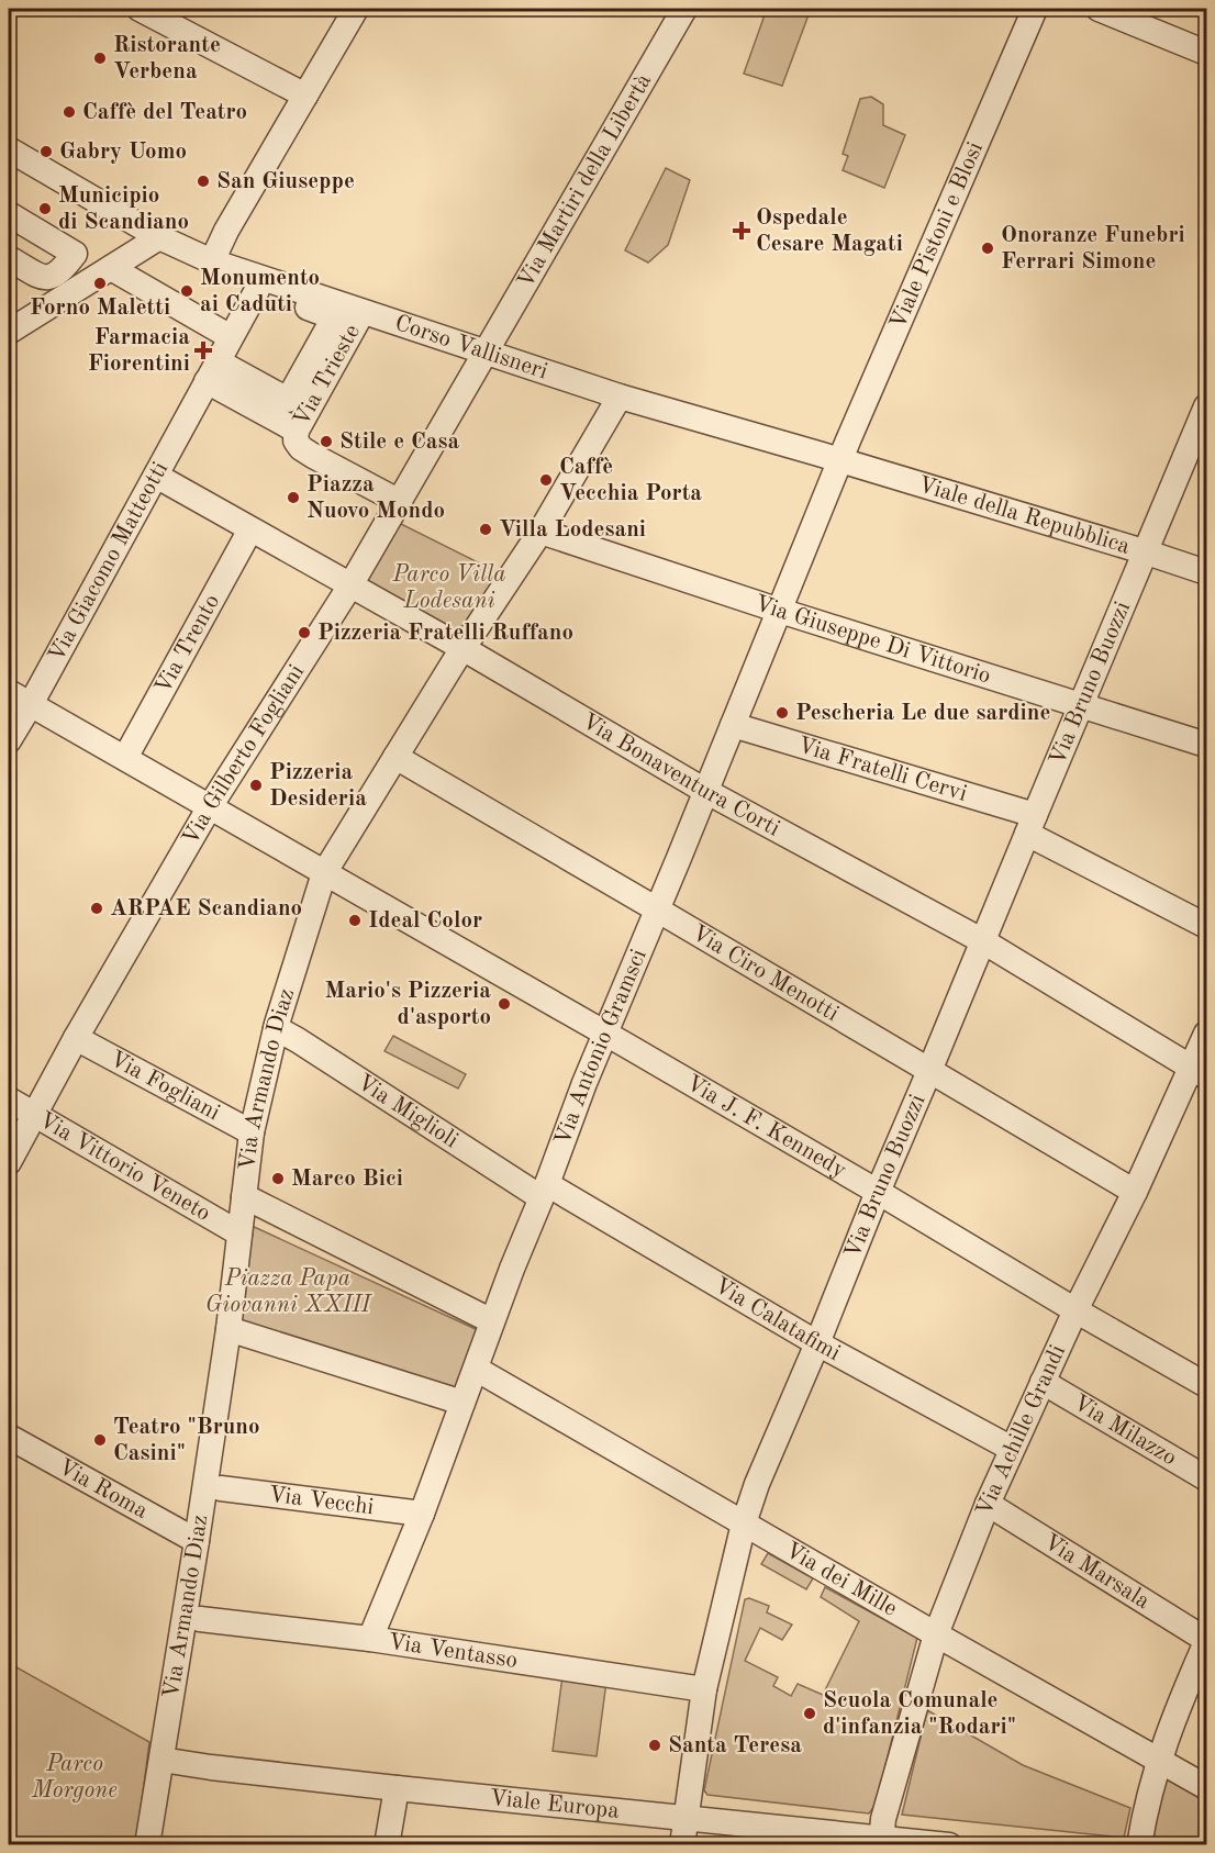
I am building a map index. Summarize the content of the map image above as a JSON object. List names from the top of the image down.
{
  "streets": {
    "street": [
      "Via Martiri della Libertà",
      "Viale Pistoni e Blosi",
      "Corso Vallisneri",
      "Via Trieste",
      "Viale della Repubblica",
      "Via Giacomo Matteotti",
      "Via Giuseppe Di Vittorio",
      "Via Trento",
      "Via Bruno Buozzi",
      "Via Gilberto Fogliani",
      "Via Fratelli Cervi",
      "Via Bonaventura Corti",
      "Via Ciro Menotti",
      "Via Antonio Gramsci",
      "Via Armando Diaz",
      "Via Fogliani",
      "Via Miglioli",
      "Via J. F. Kennedy",
      "Via Vittorio Veneto",
      "Via Calatafimi",
      "Via Milazzo",
      "Via Achille Grandi",
      "Via Roma",
      "Via Vecchi",
      "Via Marsala",
      "Via dei Mille",
      "Via Ventasso",
      "Viale Europa"
    ]
  },
  "crossings": [
    ["Via Martiri della Libertà", "Corso Vallisneri"],
    ["Via Martiri della Libertà", "Via Gilberto Fogliani"],
    ["Viale Pistoni e Blosi", "Corso Vallisneri"],
    ["Viale Pistoni e Blosi", "Viale della Repubblica"],
    ["Viale Pistoni e Blosi", "Via Antonio Gramsci"],
    ["Corso Vallisneri", "Via Trieste"],
    ["Corso Vallisneri", "Viale della Repubblica"],
    ["Corso Vallisneri", "Via Gilberto Fogliani"],
    ["Corso Vallisneri", "Via Antonio Gramsci"],
    ["Corso Vallisneri", "Via Armando Diaz"],
    ["Viale della Repubblica", "Via Bruno Buozzi"],
    ["Viale della Repubblica", "Via Antonio Gramsci"],
    ["Via Giacomo Matteotti", "Via Bonaventura Corti"],
    ["Via Giacomo Matteotti", "Via J. F. Kennedy"],
    ["Via Giuseppe Di Vittorio", "Via Bruno Buozzi"],
    ["Via Giuseppe Di Vittorio", "Via Antonio Gramsci"],
    ["Via Giuseppe Di Vittorio", "Via Armando Diaz"],
    ["Via Trento", "Via Bonaventura Corti"],
    ["Via Trento", "Via J. F. Kennedy"],
    ["Via Bruno Buozzi", "Via Fratelli Cervi"],
    ["Via Bruno Buozzi", "Via Bonaventura Corti"],
    ["Via Bruno Buozzi", "Via Ciro Menotti"],
    ["Via Bruno Buozzi", "Via J. F. Kennedy"],
    ["Via Bruno Buozzi", "Via Calatafimi"],
    ["Via Bruno Buozzi", "Via dei Mille"],
    ["Via Bruno Buozzi", "Via Ventasso"],
    ["Via Bruno Buozzi", "Viale Europa"],
    ["Via Gilberto Fogliani", "Via Bonaventura Corti"],
    ["Via Gilberto Fogliani", "Via Fogliani"],
    ["Via Gilberto Fogliani", "Via J. F. Kennedy"],
    ["Via Gilberto Fogliani", "Via Vittorio Veneto"],
    ["Via Fratelli Cervi", "Via Antonio Gramsci"],
    ["Via Bonaventura Corti", "Via Antonio Gramsci"],
    ["Via Bonaventura Corti", "Via Armando Diaz"],
    ["Via Bonaventura Corti", "Via Achille Grandi"],
    ["Via Ciro Menotti", "Via Antonio Gramsci"],
    ["Via Ciro Menotti", "Via Armando Diaz"],
    ["Via Ciro Menotti", "Via Achille Grandi"],
    ["Via Antonio Gramsci", "Via Miglioli"],
    ["Via Antonio Gramsci", "Via J. F. Kennedy"],
    ["Via Antonio Gramsci", "Via Calatafimi"],
    ["Via Antonio Gramsci", "Via Vecchi"],
    ["Via Antonio Gramsci", "Via dei Mille"],
    ["Via Antonio Gramsci", "Via Ventasso"],
    ["Via Armando Diaz", "Via Fogliani"],
    ["Via Armando Diaz", "Via Miglioli"],
    ["Via Armando Diaz", "Via J. F. Kennedy"],
    ["Via Armando Diaz", "Via Vittorio Veneto"],
    ["Via Armando Diaz", "Via Roma"],
    ["Via Armando Diaz", "Viale Europa"],
    ["Via Miglioli", "Via Calatafimi"],
    ["Via J. F. Kennedy", "Via Achille Grandi"],
    ["Via Calatafimi", "Via Achille Grandi"],
    ["Via Milazzo", "Via Achille Grandi"],
    ["Via Achille Grandi", "Via Marsala"],
    ["Via Achille Grandi", "Via dei Mille"],
    ["Via Achille Grandi", "Viale Europa"]
  ],
  "parks": ["Parco Villa Lodesani", "Piazza Papa Giovanni XXIII", "Parco Morgone"],
  "places": {
    "other": [
      "Ristorante Verbena",
      "Caffè del Teatro",
      "Gabry Uomo",
      "San Giuseppe",
      "Municipio di Scandiano",
      "Onoranze Funebri Ferrari Simone",
      "Forno Maletti",
      "Monumento ai Caduti",
      "Stile e Casa",
      "Caffè Vecchia Porta",
      "Piazza Nuovo Mondo",
      "Villa Lodesani",
      "Pizzeria Fratelli Ruffano",
      "Pescheria Le due sardine",
      "Pizzeria Desideria",
      "ARPAE Scandiano",
      "Ideal Color",
      "Mario's Pizzeria d'asporto",
      "Marco Bici",
      "Teatro \"Bruno Casini\"",
      "Scuola Comunale d'infanzia \"Rodari\"",
      "Santa Teresa"
    ],
    "health": ["Ospedale Cesare Magati", "Farmacia Fiorentini"]
  }
}
